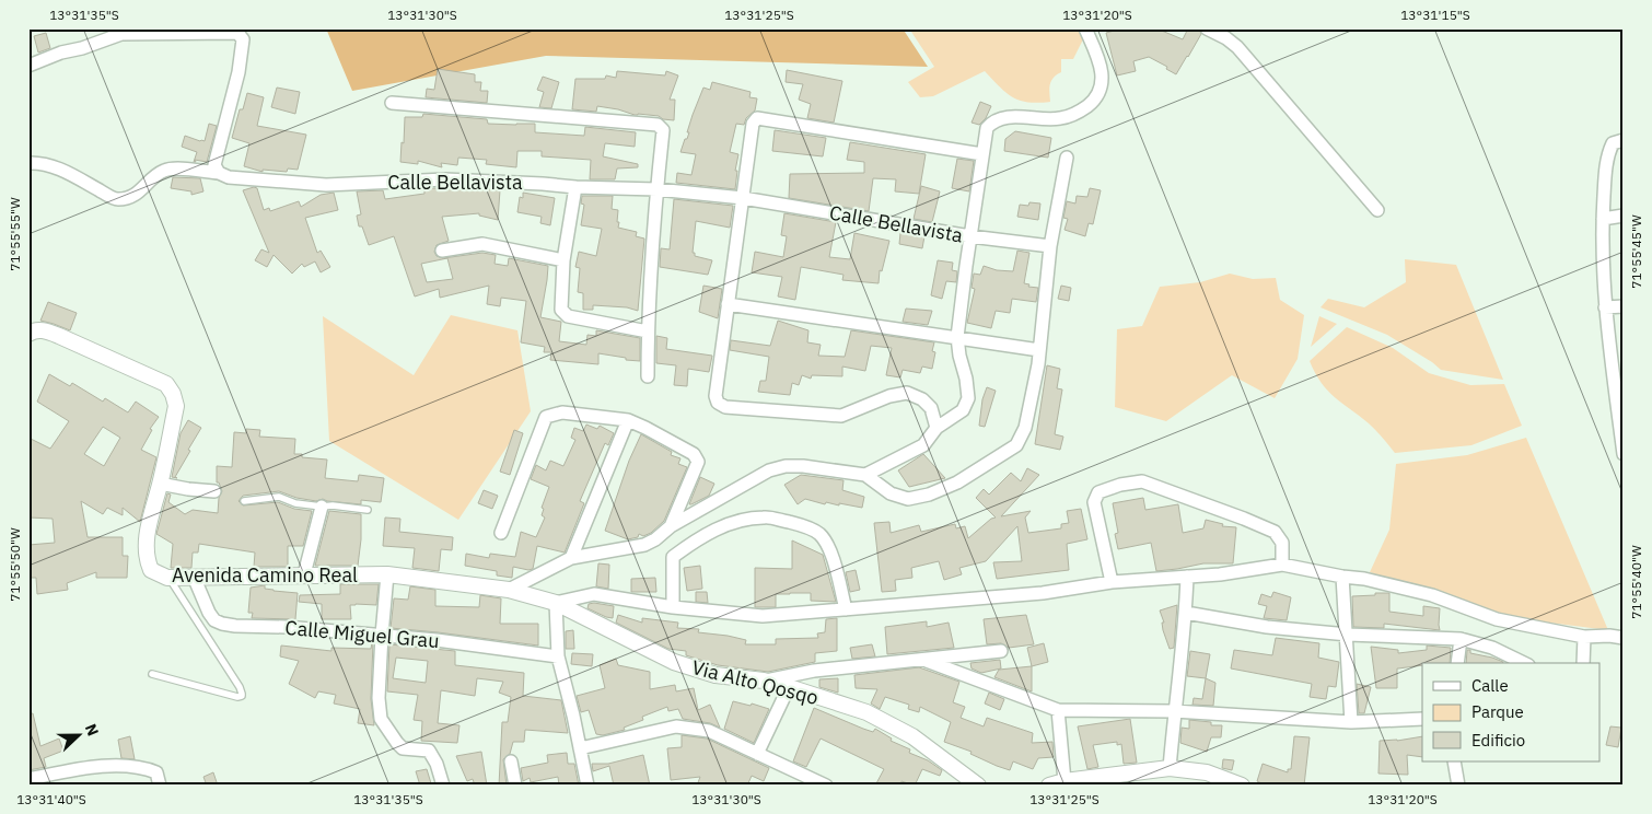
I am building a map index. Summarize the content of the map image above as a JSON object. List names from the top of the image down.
{
  "streets": {
    "street": [
      "Calle Bellavista",
      "Avenida Camino Real",
      "Calle Miguel Grau",
      "Via Alto Qosqo"
    ]
  },
  "crossings": [
    ["Avenida Camino Real", "Calle Miguel Grau"],
    ["Avenida Camino Real", "Via Alto Qosqo"]
  ],
  "legend": ["Calle", "Parque", "Edificio"],
  "north": "right",
  "coordinates": [
    "13°31'35\"S",
    "13°31'30\"S",
    "13°31'25\"S",
    "13°31'20\"S",
    "13°31'15\"S",
    "71°55'55\"W",
    "71°55'45\"W",
    "71°55'50\"W",
    "71°55'40\"W",
    "13°31'40\"S"
  ]
}
